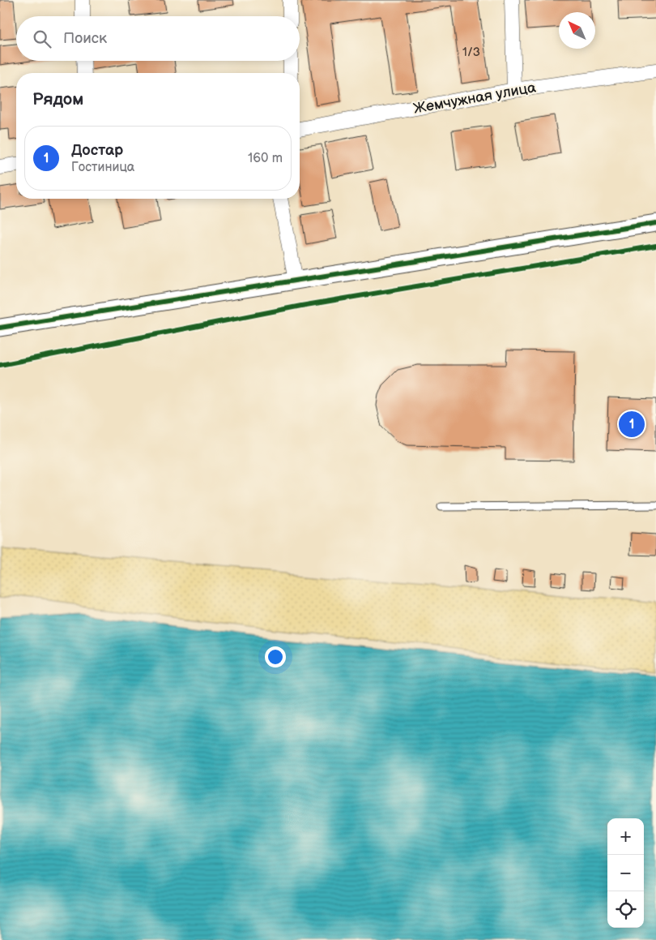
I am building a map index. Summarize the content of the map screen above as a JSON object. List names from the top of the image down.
{
  "streets": {
    "street": ["Жемчужная улица"]
  },
  "house_numbers": ["1/3"],
  "north": "top left",
  "page": {
    "search": "Поиск",
    "heading": "Рядом",
    "list": [
      {
        "mark": "1",
        "name": "Достар",
        "note": "Гостиница",
        "value": "160 m"
      }
    ],
    "pins": "1",
    "map_buttons": ["+", "−"]
  }
}
